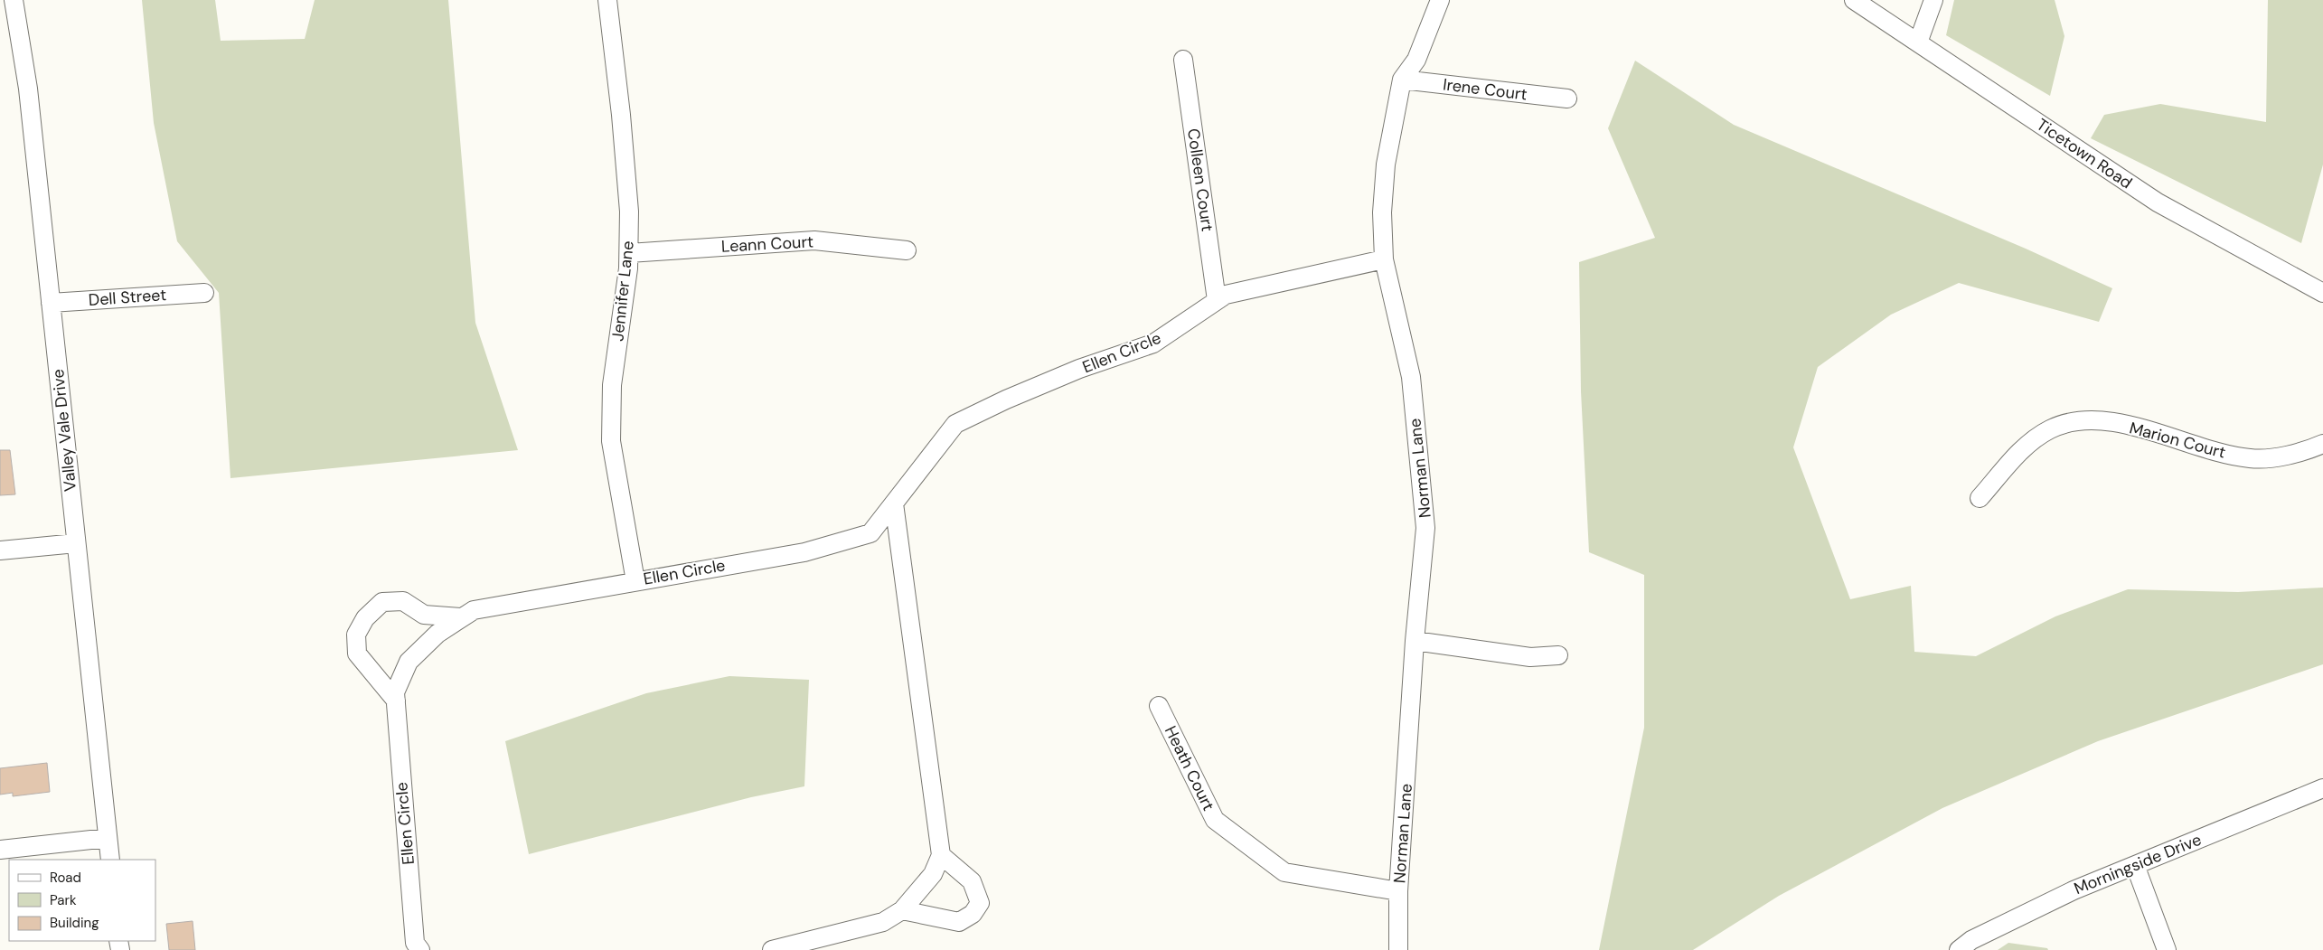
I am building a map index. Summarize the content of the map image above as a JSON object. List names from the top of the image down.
{
  "streets": {
    "street": [
      "Irene Court",
      "Ticetown Road",
      "Colleen Court",
      "Leann Court",
      "Jennifer Lane",
      "Dell Street",
      "Ellen Circle",
      "Valley Vale Drive",
      "Marion Court",
      "Norman Lane",
      "Heath Court",
      "Morningside Drive"
    ]
  },
  "crossings": [
    ["Irene Court", "Norman Lane"],
    ["Colleen Court", "Ellen Circle"],
    ["Leann Court", "Jennifer Lane"],
    ["Jennifer Lane", "Ellen Circle"],
    ["Dell Street", "Valley Vale Drive"],
    ["Ellen Circle", "Norman Lane"],
    ["Norman Lane", "Heath Court"]
  ],
  "legend": ["Road", "Park", "Building"]
}
